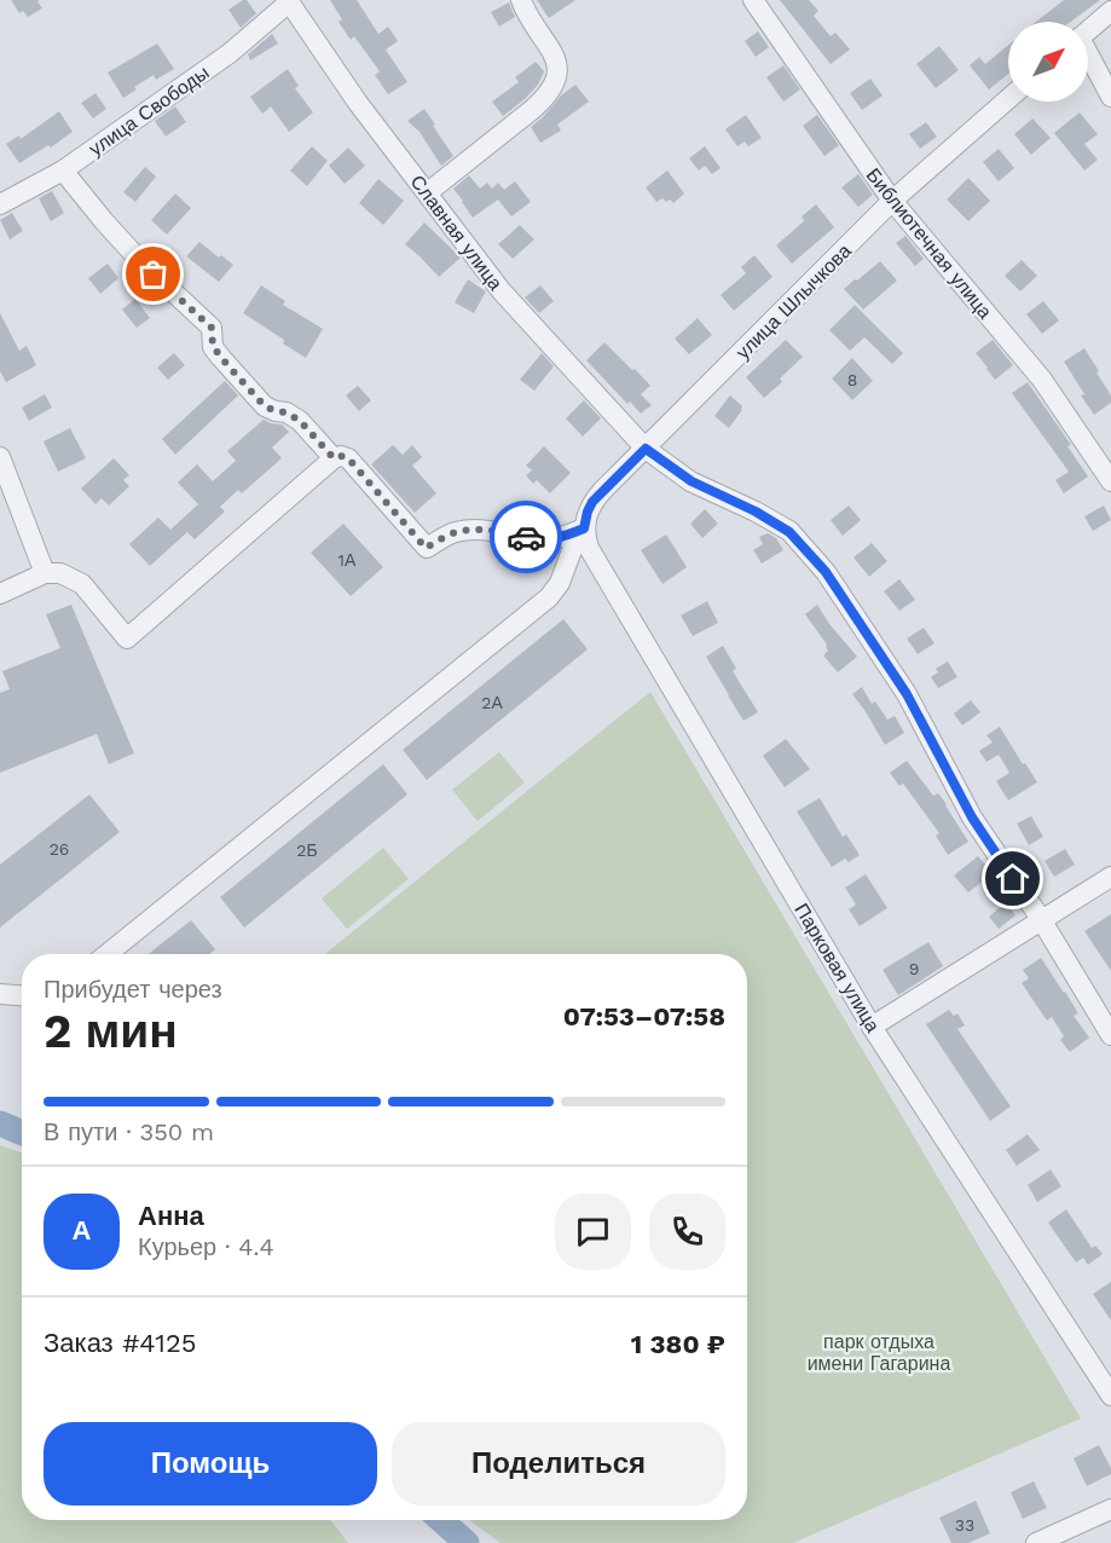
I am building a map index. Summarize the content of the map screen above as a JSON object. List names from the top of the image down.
{
  "streets": {
    "street": [
      "улица Свободы",
      "Славная улица",
      "Библиотечная улица",
      "улица Шлычкова",
      "Парковая улица"
    ]
  },
  "crossings": [
    ["улица Свободы", "Славная улица"],
    ["Славная улица", "улица Шлычкова"],
    ["Библиотечная улица", "улица Шлычкова"],
    ["улица Шлычкова", "Парковая улица"]
  ],
  "parks": ["парк отдыха имени Гагарина"],
  "house_numbers": [
    "8",
    "1А",
    "2А",
    "26",
    "2Б",
    "9",
    "33"
  ],
  "north": "top right",
  "page": {
    "heading": ["2 мин", "Прибудет через", "07:53–07:58"],
    "panel": [
      "Анна",
      "Курьер · 4.4",
      "Заказ #4125",
      "1 380 ₽"
    ],
    "bar": "В пути · 350 m",
    "round": "А",
    "buttons": ["Помощь", "Поделиться"]
  }
}
